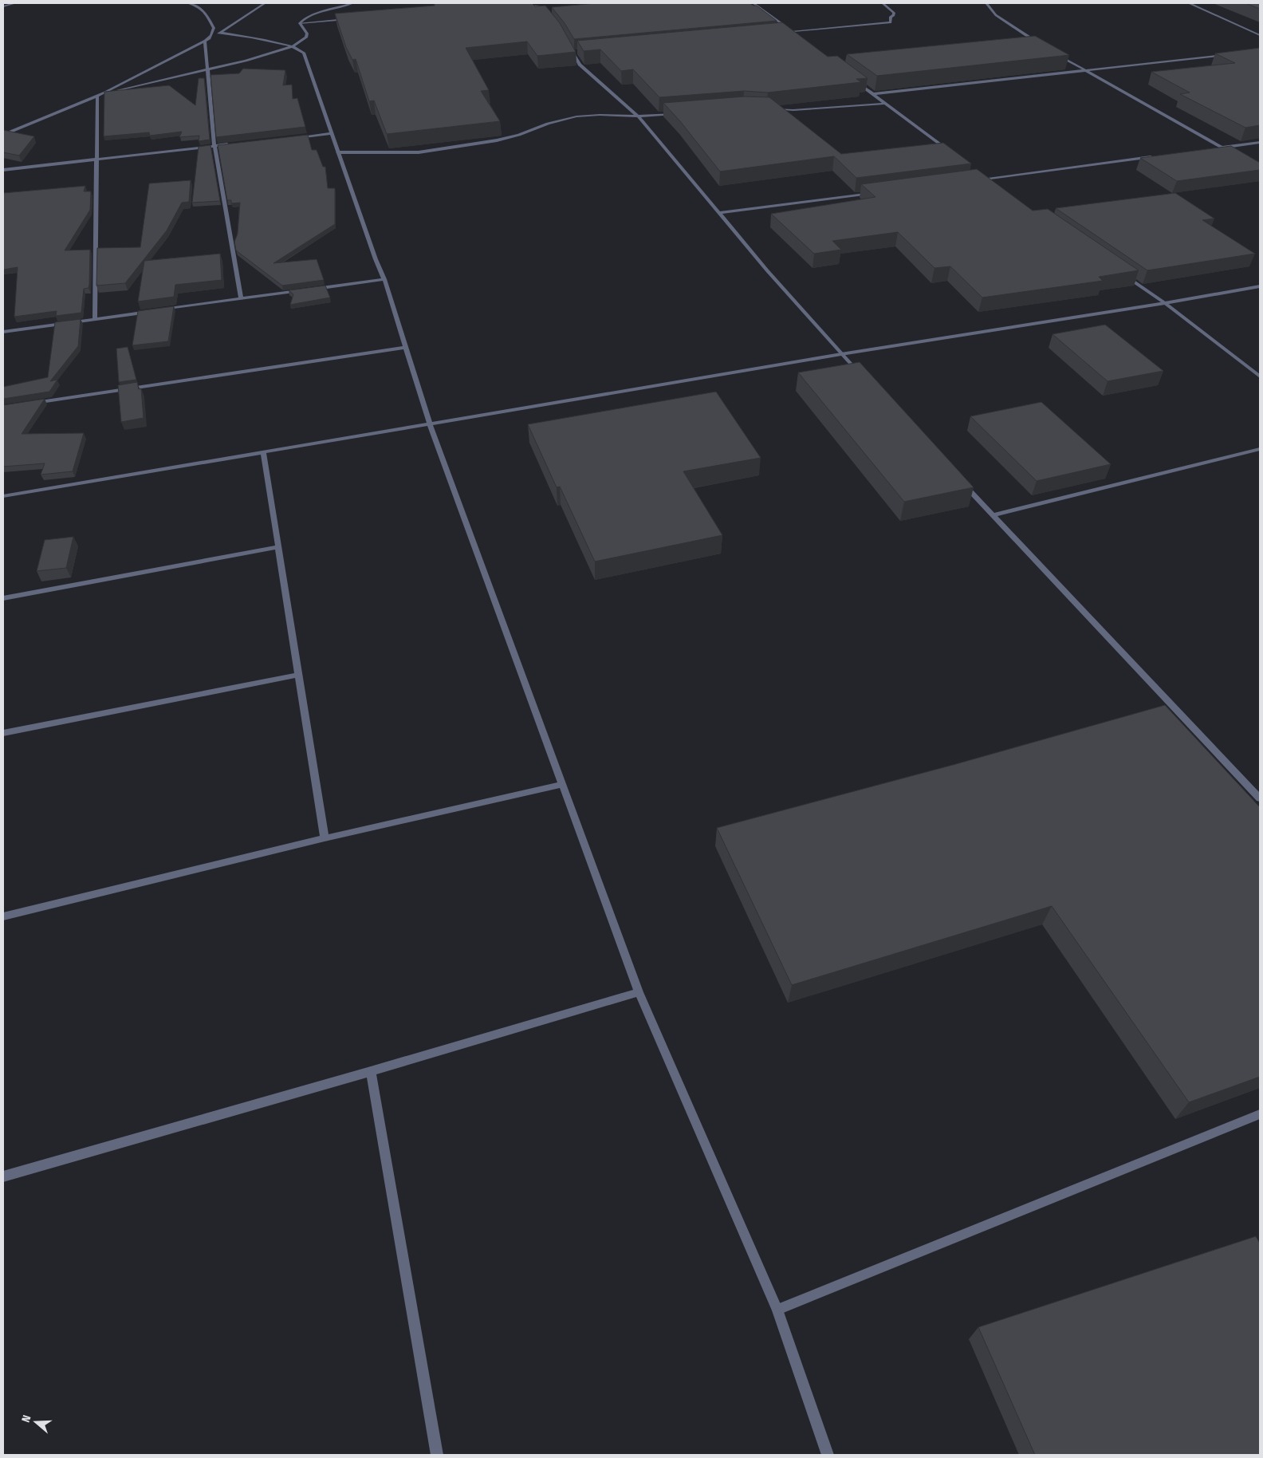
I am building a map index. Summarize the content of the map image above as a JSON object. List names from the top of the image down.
{
  "north": "left"
}
